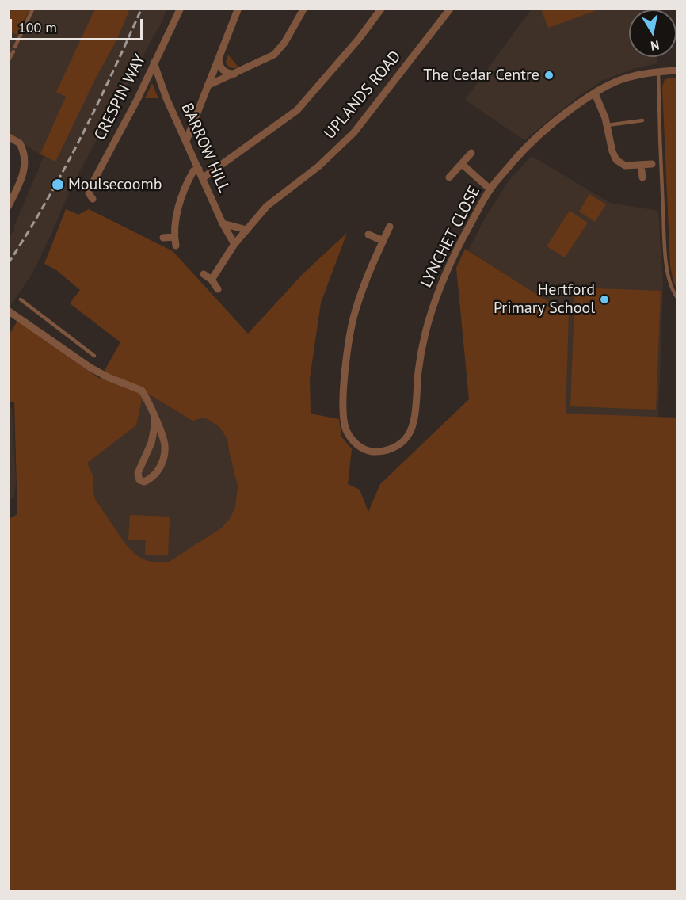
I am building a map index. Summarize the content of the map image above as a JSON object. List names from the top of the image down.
{
  "streets": {
    "street": [
      "UPLANDS ROAD",
      "CRESPIN WAY",
      "BARROW HILL",
      "LYNCHET CLOSE"
    ]
  },
  "crossings": [
    ["UPLANDS ROAD", "BARROW HILL"],
    ["CRESPIN WAY", "BARROW HILL"]
  ],
  "places": ["The Cedar Centre", "Moulsecoomb", "Hertford Primary School"],
  "scale_bar": "100 m",
  "north": "bottom"
}
